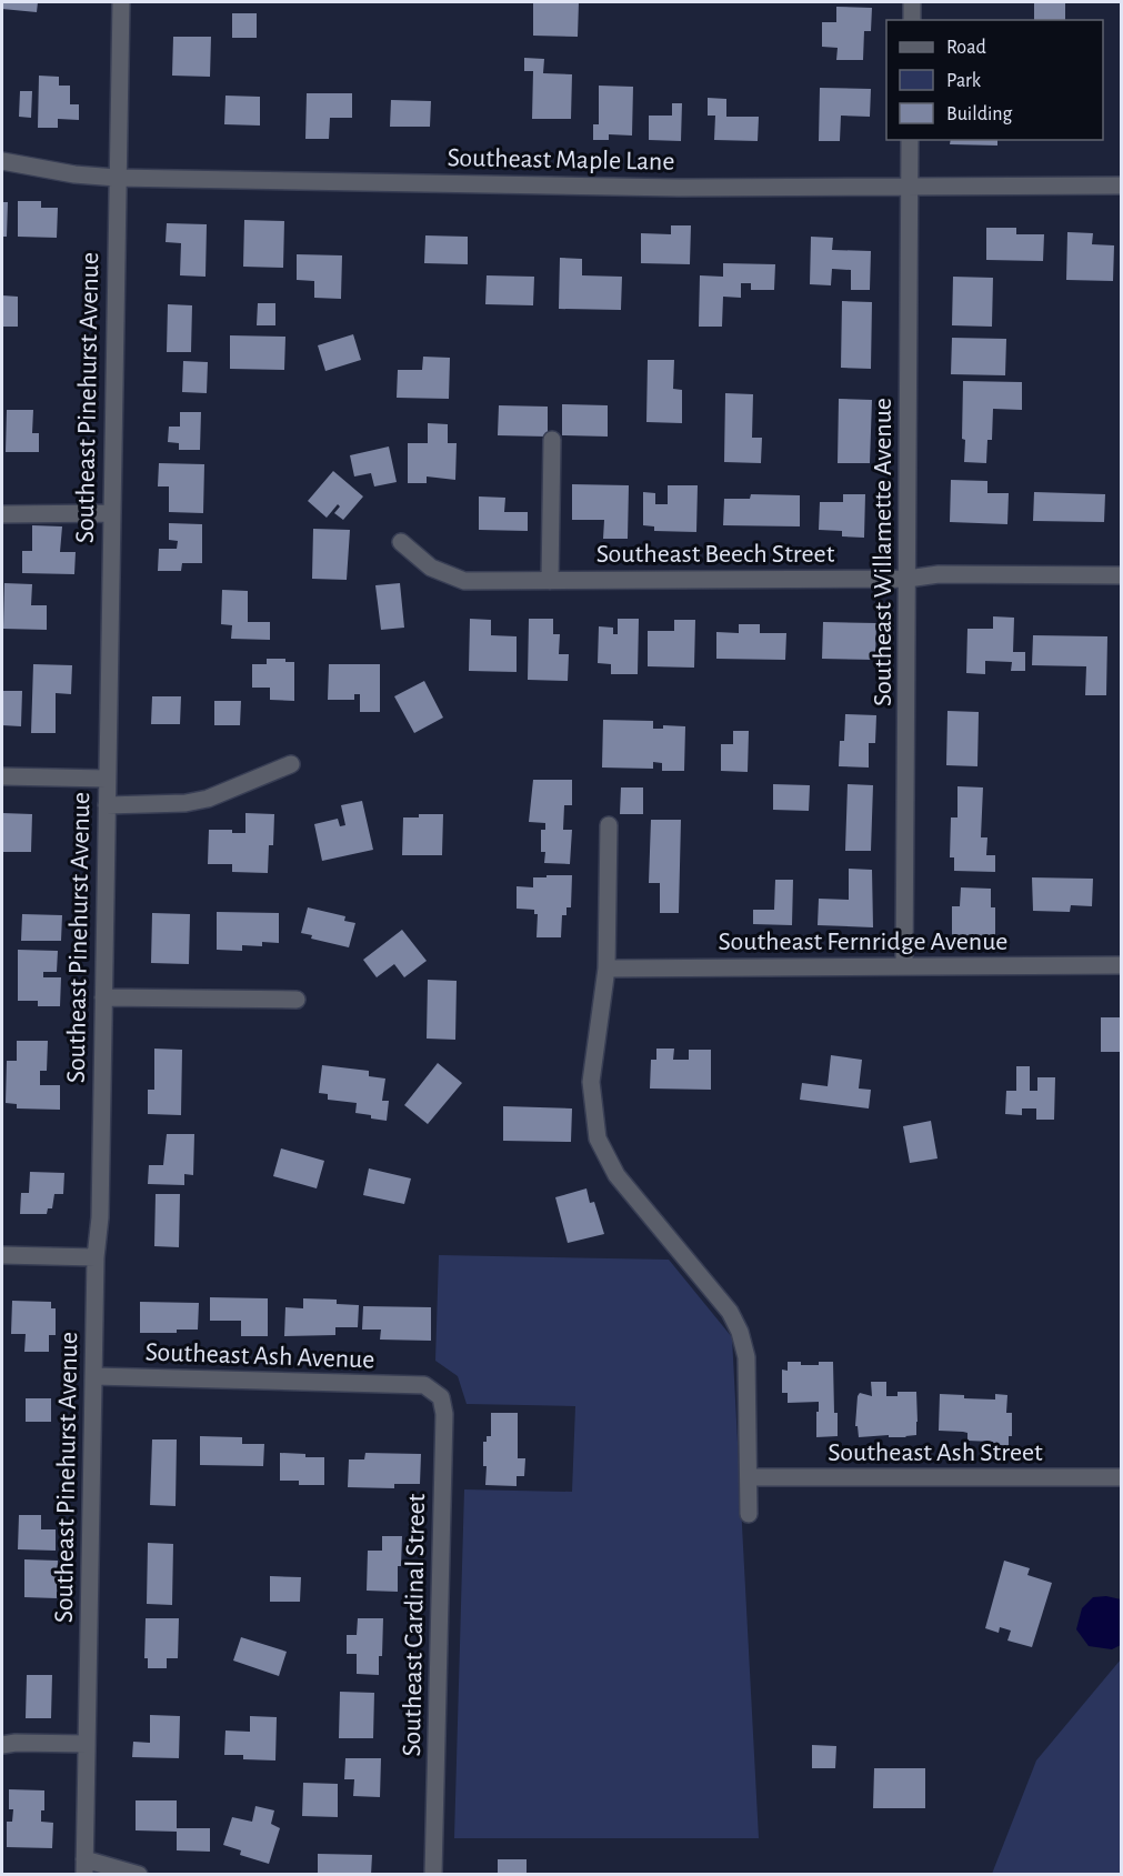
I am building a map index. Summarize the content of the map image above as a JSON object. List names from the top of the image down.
{
  "streets": {
    "street": [
      "Southeast Maple Lane",
      "Southeast Pinehurst Avenue",
      "Southeast Willamette Avenue",
      "Southeast Beech Street",
      "Southeast Fernridge Avenue",
      "Southeast Ash Avenue",
      "Southeast Ash Street",
      "Southeast Cardinal Street"
    ]
  },
  "crossings": [
    ["Southeast Maple Lane", "Southeast Pinehurst Avenue"],
    ["Southeast Maple Lane", "Southeast Willamette Avenue"],
    ["Southeast Pinehurst Avenue", "Southeast Ash Avenue"],
    ["Southeast Willamette Avenue", "Southeast Beech Street"],
    ["Southeast Willamette Avenue", "Southeast Fernridge Avenue"],
    ["Southeast Ash Avenue", "Southeast Cardinal Street"]
  ],
  "legend": ["Road", "Park", "Building"]
}
